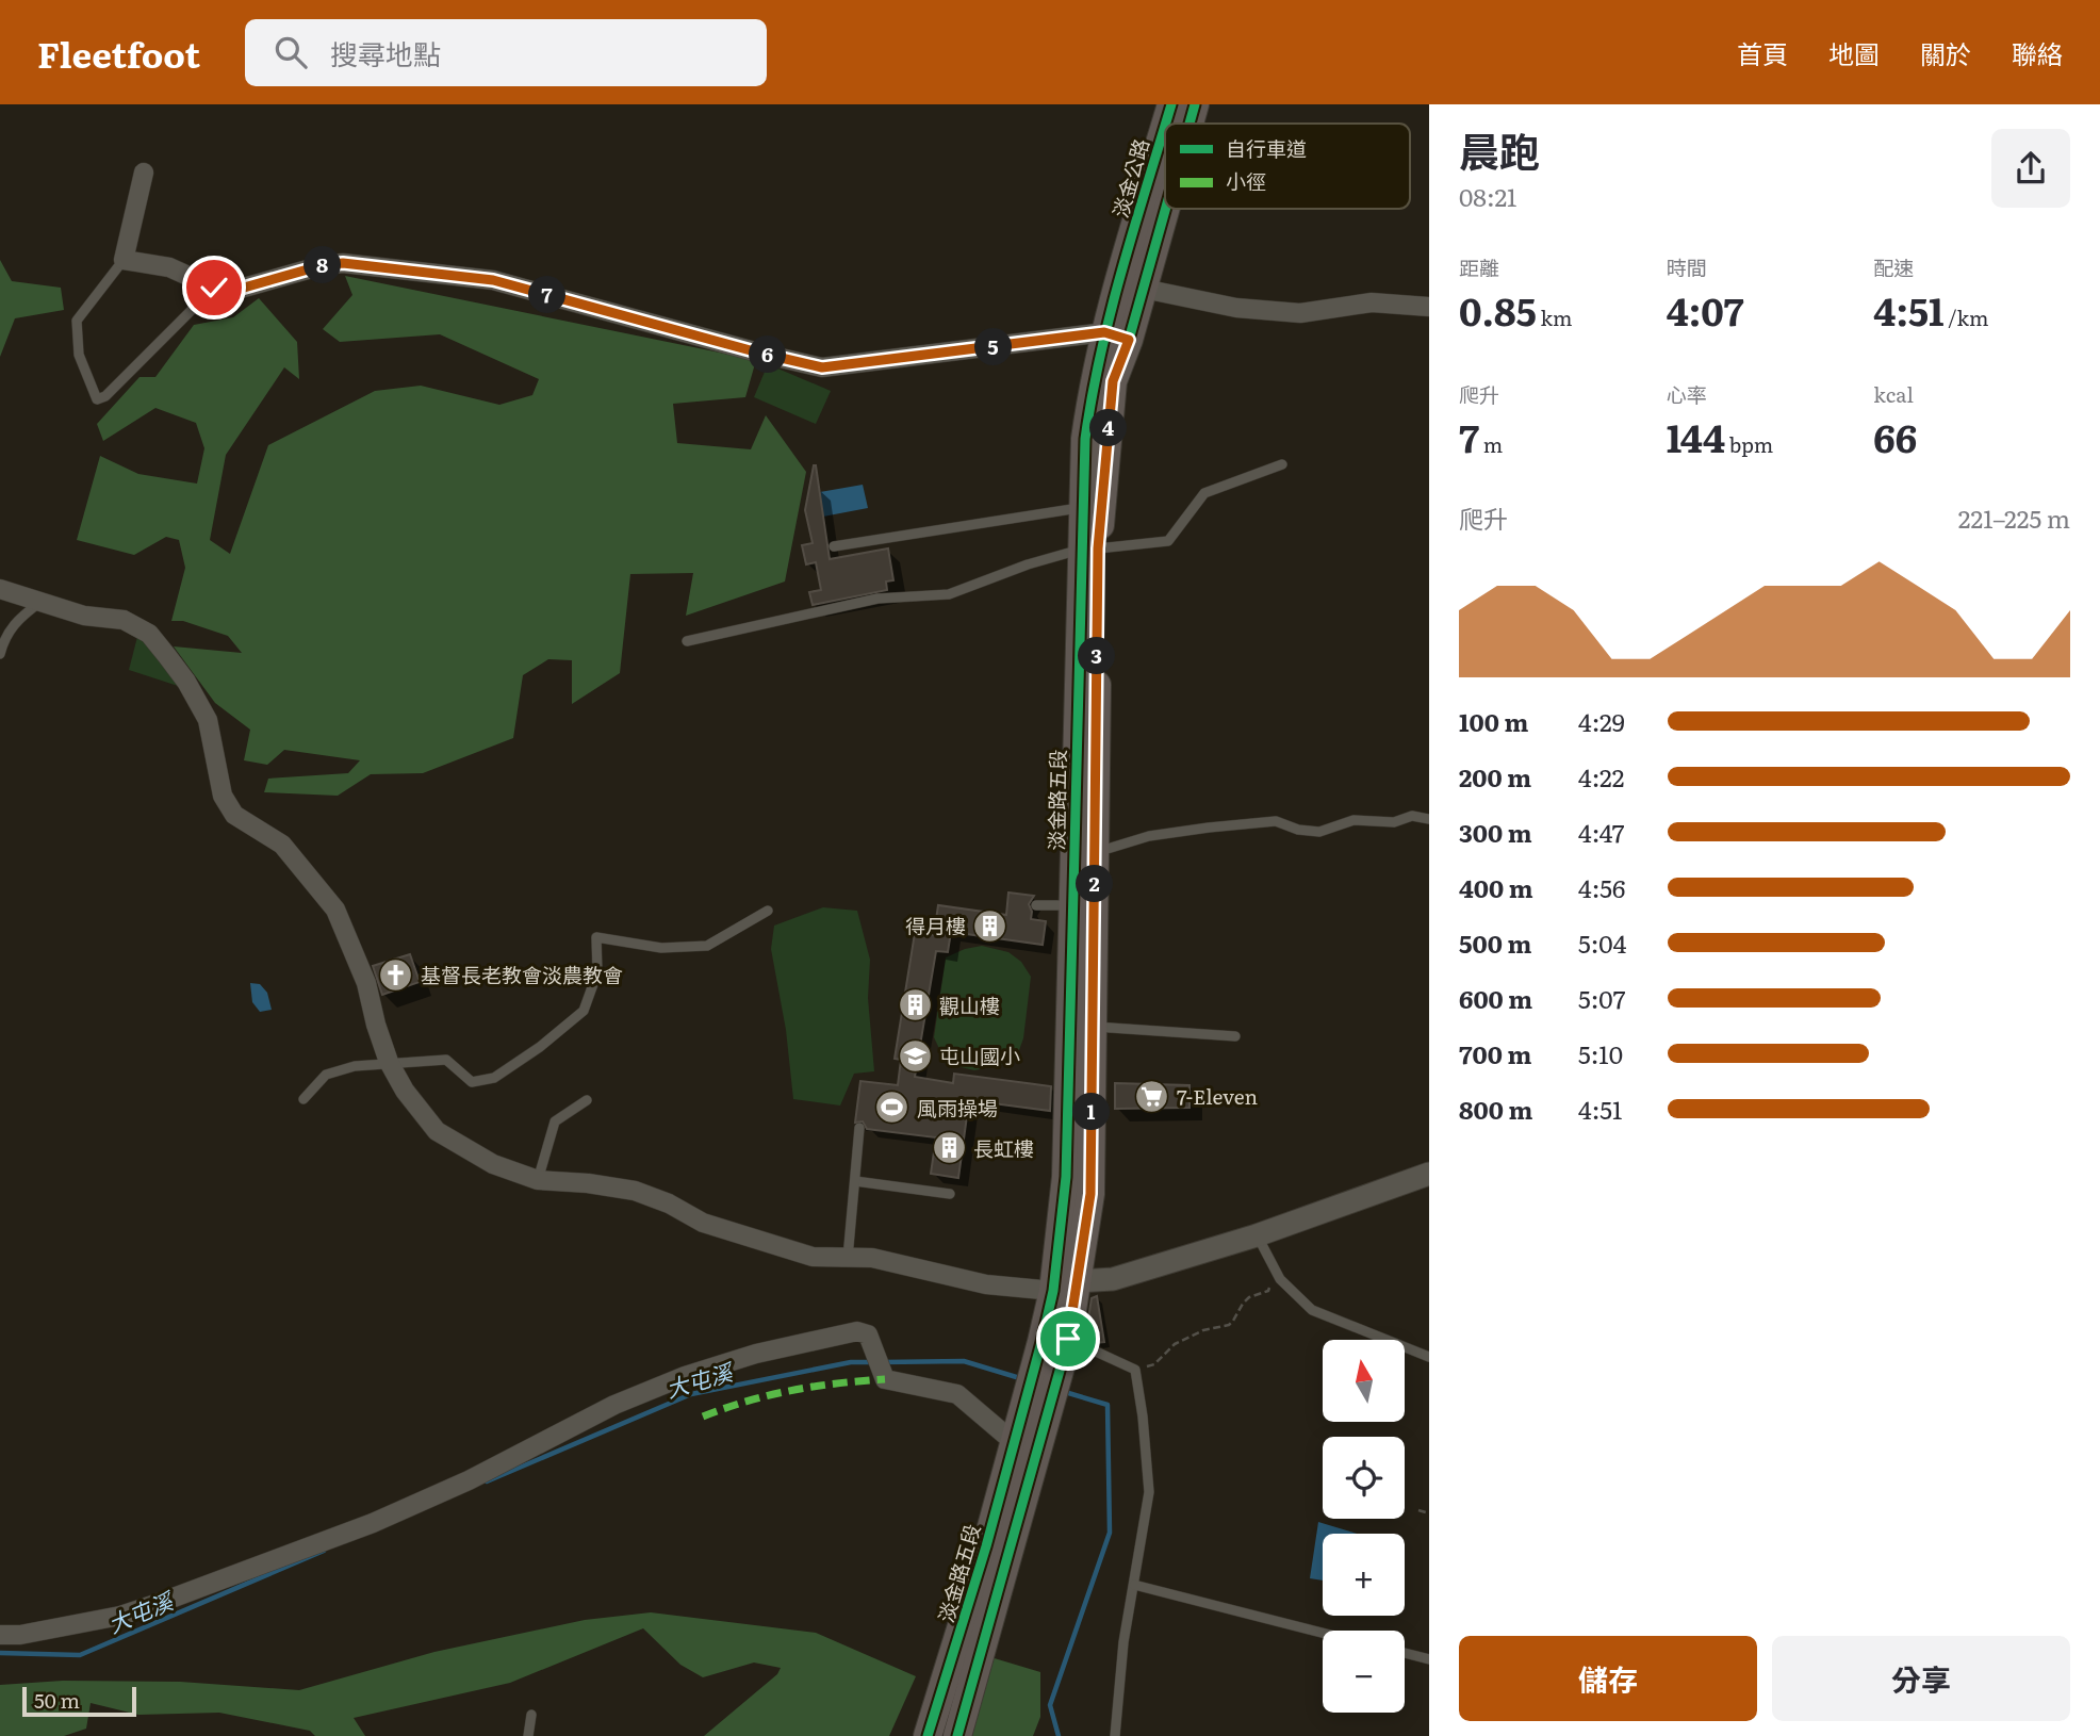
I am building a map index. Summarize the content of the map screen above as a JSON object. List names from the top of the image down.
{
  "streets": {
    "main road": ["淡金公路", "淡金路五段"]
  },
  "crossings": [
    ["淡金公路", "淡金路五段"]
  ],
  "water": ["大屯溪"],
  "places": {
    "building": ["得月樓", "觀山樓", "長虹樓"],
    "church": ["基督長老教會淡農教會"],
    "school or university": ["屯山國小"],
    "supermarket": ["7-Eleven"],
    "sports": ["風雨操場"]
  },
  "legend": ["自行車道", "小徑"],
  "scale_bar": "50 m",
  "north": "top",
  "page": {
    "header": "Fleetfoot",
    "search": "搜尋地點",
    "nav": [
      "首頁",
      "地圖",
      "關於",
      "聯絡"
    ],
    "heading": ["晨跑", "08:21"],
    "stats": [
      ["距離", "0.85 km"],
      ["時間", "4:07"],
      ["配速", "4:51 /km"],
      ["爬升", "7 m"],
      ["心率", "144 bpm"],
      ["kcal", "66"]
    ],
    "pins": [
      "8",
      "7",
      "5",
      "6",
      "4",
      "3",
      "2",
      "1"
    ],
    "chart": ["爬升", "221–225 m"],
    "list": [
      {
        "name": "100 m",
        "note": "4:29"
      },
      {
        "name": "200 m",
        "note": "4:22"
      },
      {
        "name": "300 m",
        "note": "4:47"
      },
      {
        "name": "400 m",
        "note": "4:56"
      },
      {
        "name": "500 m",
        "note": "5:04"
      },
      {
        "name": "600 m",
        "note": "5:07"
      },
      {
        "name": "700 m",
        "note": "5:10"
      },
      {
        "name": "800 m",
        "note": "4:51"
      }
    ],
    "map_buttons": ["+", "−"],
    "buttons": ["儲存", "分享"],
    "scale": "50 m"
  }
}
